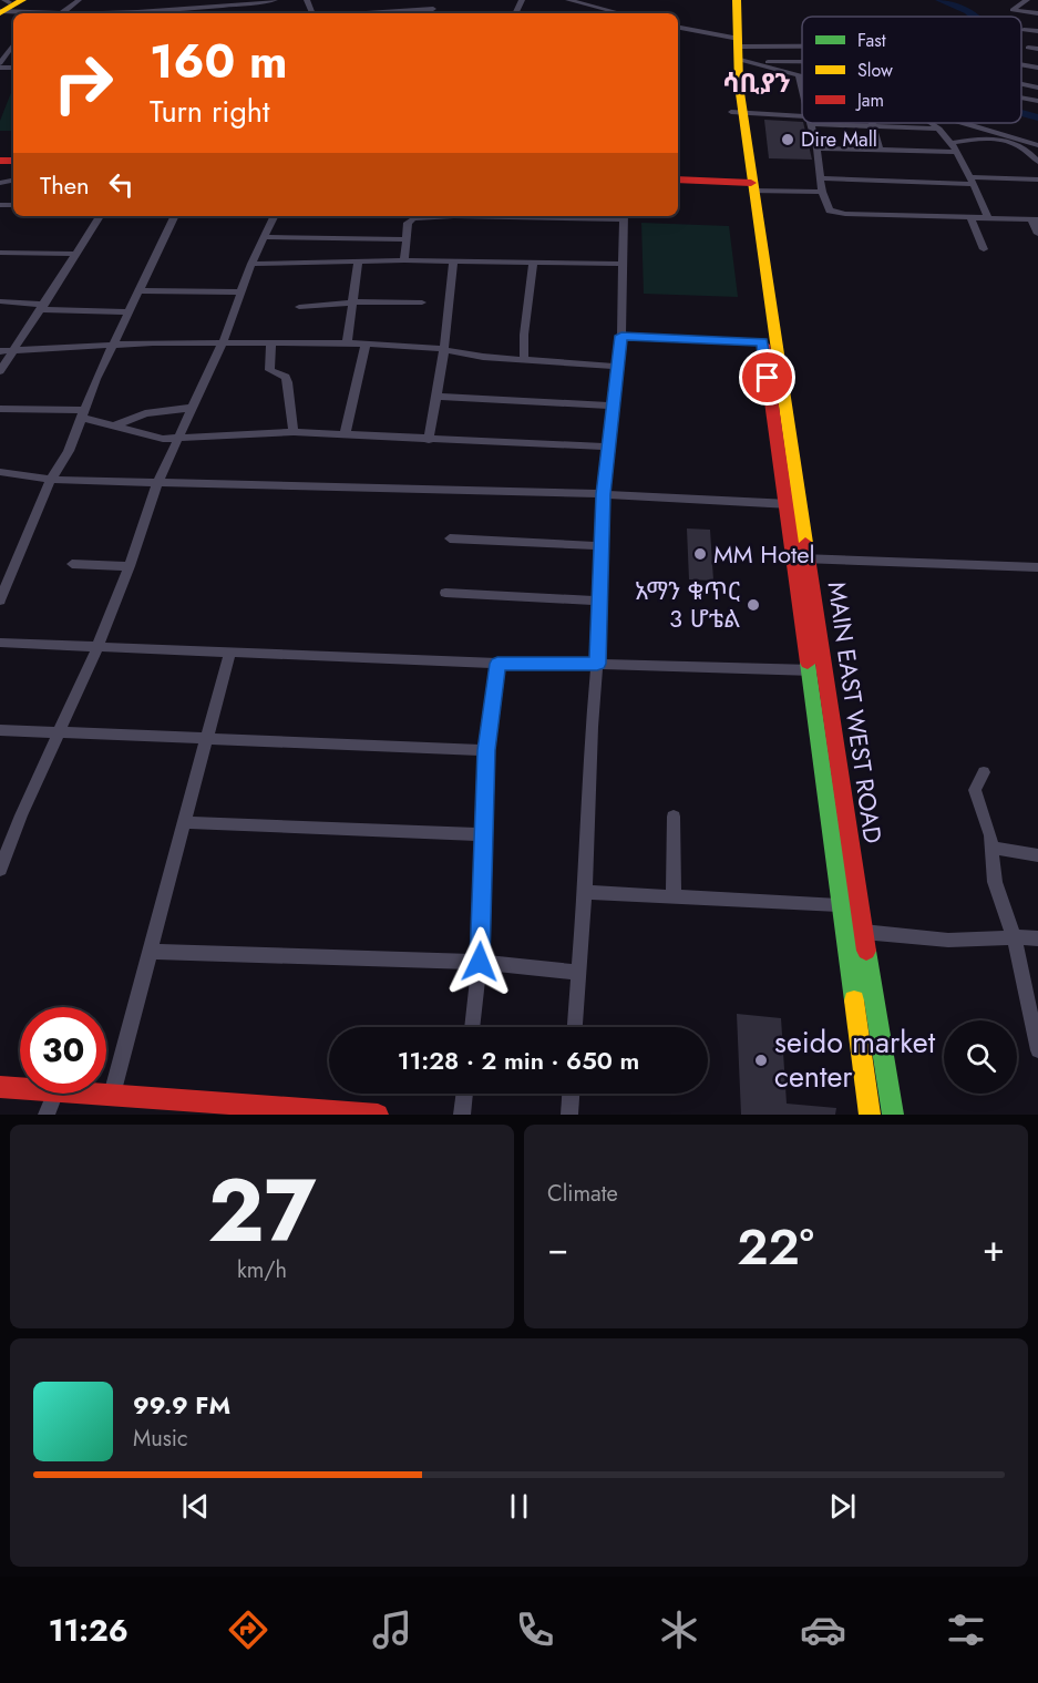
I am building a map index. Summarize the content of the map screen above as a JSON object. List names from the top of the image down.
{
  "streets": {
    "main road": ["MAIN EAST WEST ROAD"]
  },
  "districts": ["ሳቢያን"],
  "places": [
    "Dire Mall",
    "MM Hotel",
    "አማን ቁጥር 3 ሆቴል",
    "seido market center"
  ],
  "legend": ["Fast", "Slow", "Jam"],
  "page": {
    "turn": ["160 m", "Turn right"],
    "then": "Then",
    "limit": "30",
    "trip": "11:28 · 2 min · 650 m",
    "tile": [
      ["27", "km/h"],
      "Climate"
    ],
    "heat": ["−", "22°", "+"],
    "song": ["99.9 FM", "Music"],
    "tabs": "11:26"
  }
}
